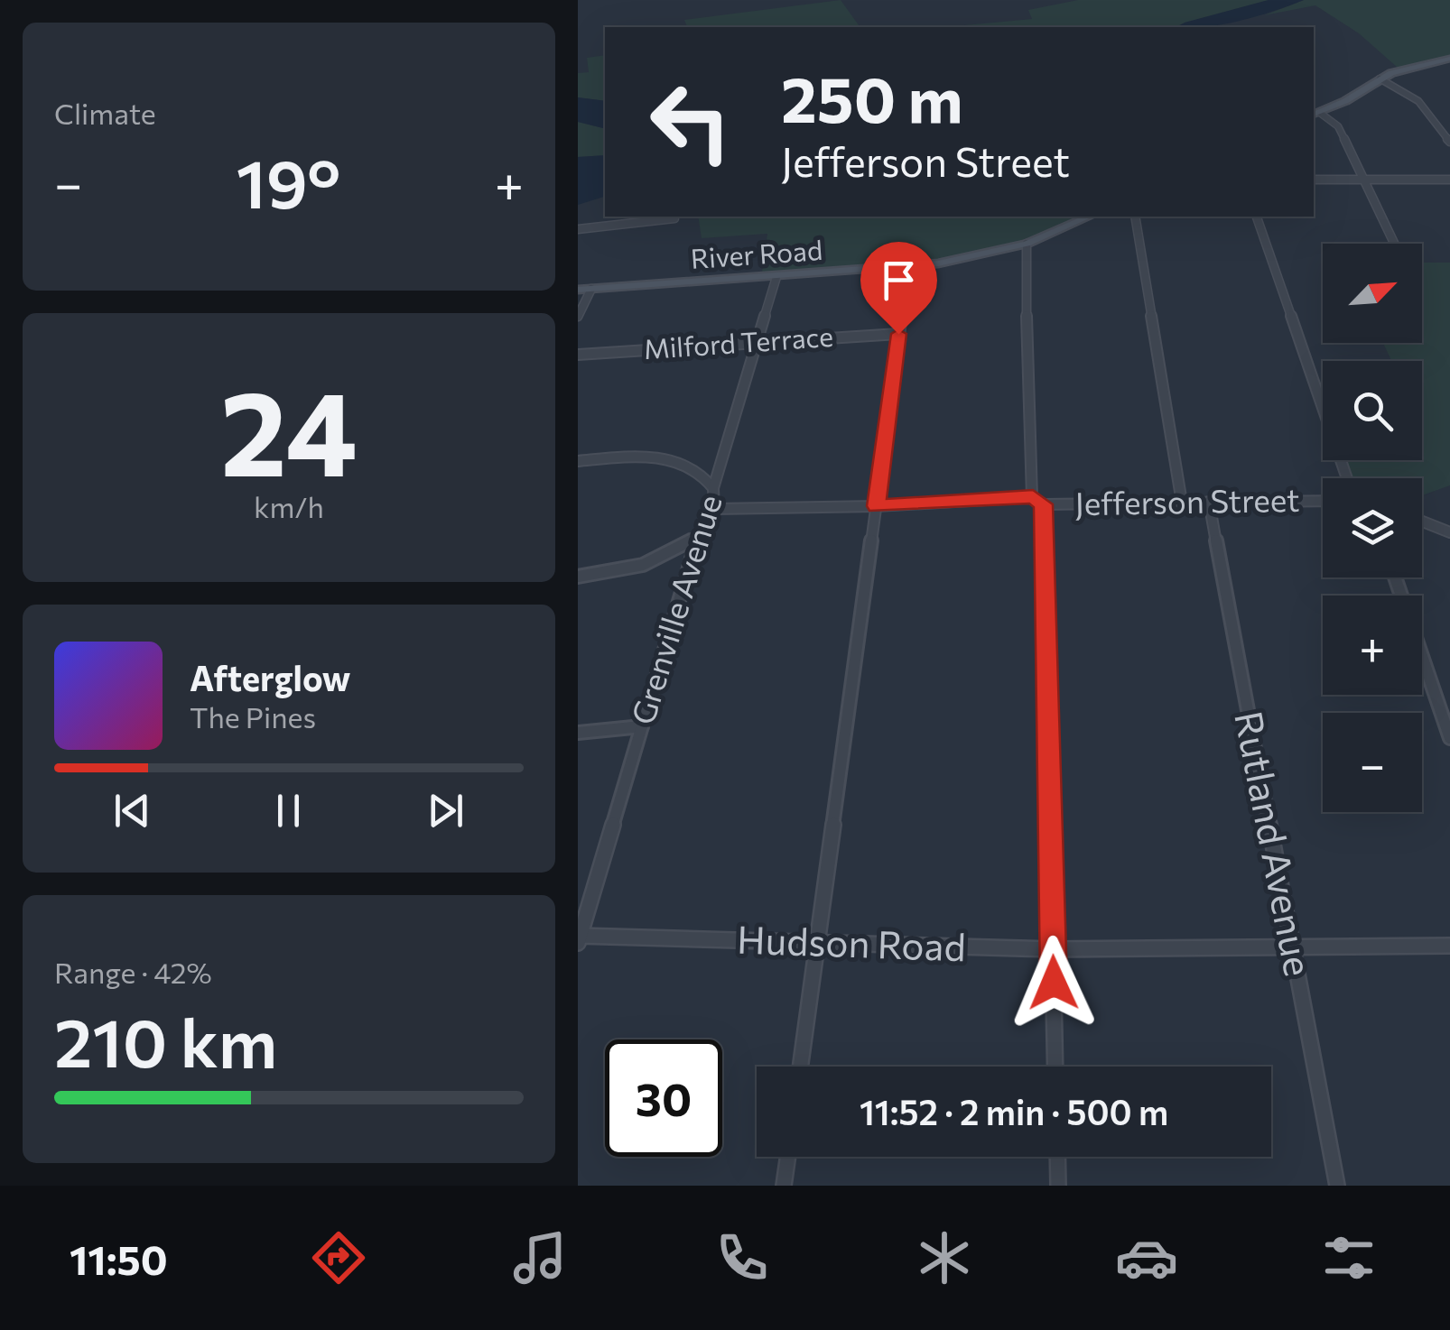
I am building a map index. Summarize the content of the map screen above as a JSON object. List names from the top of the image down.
{
  "streets": {
    "main road": ["River Road"],
    "street": [
      "Milford Terrace",
      "Jefferson Street",
      "Grenville Avenue",
      "Rutland Avenue",
      "Hudson Road"
    ]
  },
  "crossings": [
    ["River Road", "Grenville Avenue"],
    ["Milford Terrace", "Grenville Avenue"],
    ["Jefferson Street", "Grenville Avenue"],
    ["Jefferson Street", "Rutland Avenue"],
    ["Grenville Avenue", "Hudson Road"],
    ["Rutland Avenue", "Hudson Road"]
  ],
  "north": "top right",
  "page": {
    "tile": [
      "Climate",
      ["24", "km/h"],
      ["Range · 42%", "210 km"]
    ],
    "turn": ["250 m", "Jefferson Street"],
    "heat": ["−", "19°", "+"],
    "map_buttons": ["+", "−"],
    "song": ["Afterglow", "The Pines"],
    "limit": "30",
    "trip": "11:52 · 2 min · 500 m",
    "tabs": "11:50"
  }
}
